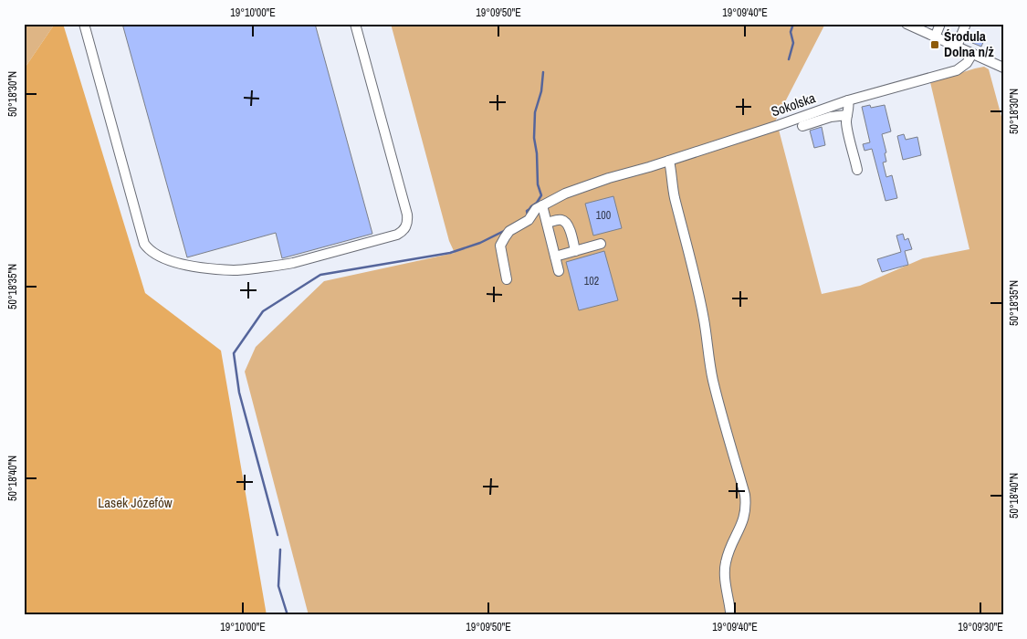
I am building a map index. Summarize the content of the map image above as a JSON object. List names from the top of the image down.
{
  "streets": {
    "street": ["Sokolska"]
  },
  "parks": ["Lasek Józefów"],
  "places": {
    "transit": ["Środula Dolna n/ż"]
  },
  "house_numbers": ["100", "102"],
  "coordinates": [
    "19°10'00\"E",
    "19°09'50\"E",
    "19°09'40\"E",
    "50°18'30\"N",
    "50°18'35\"N",
    "50°18'40\"N",
    "19°09'30\"E"
  ]
}
